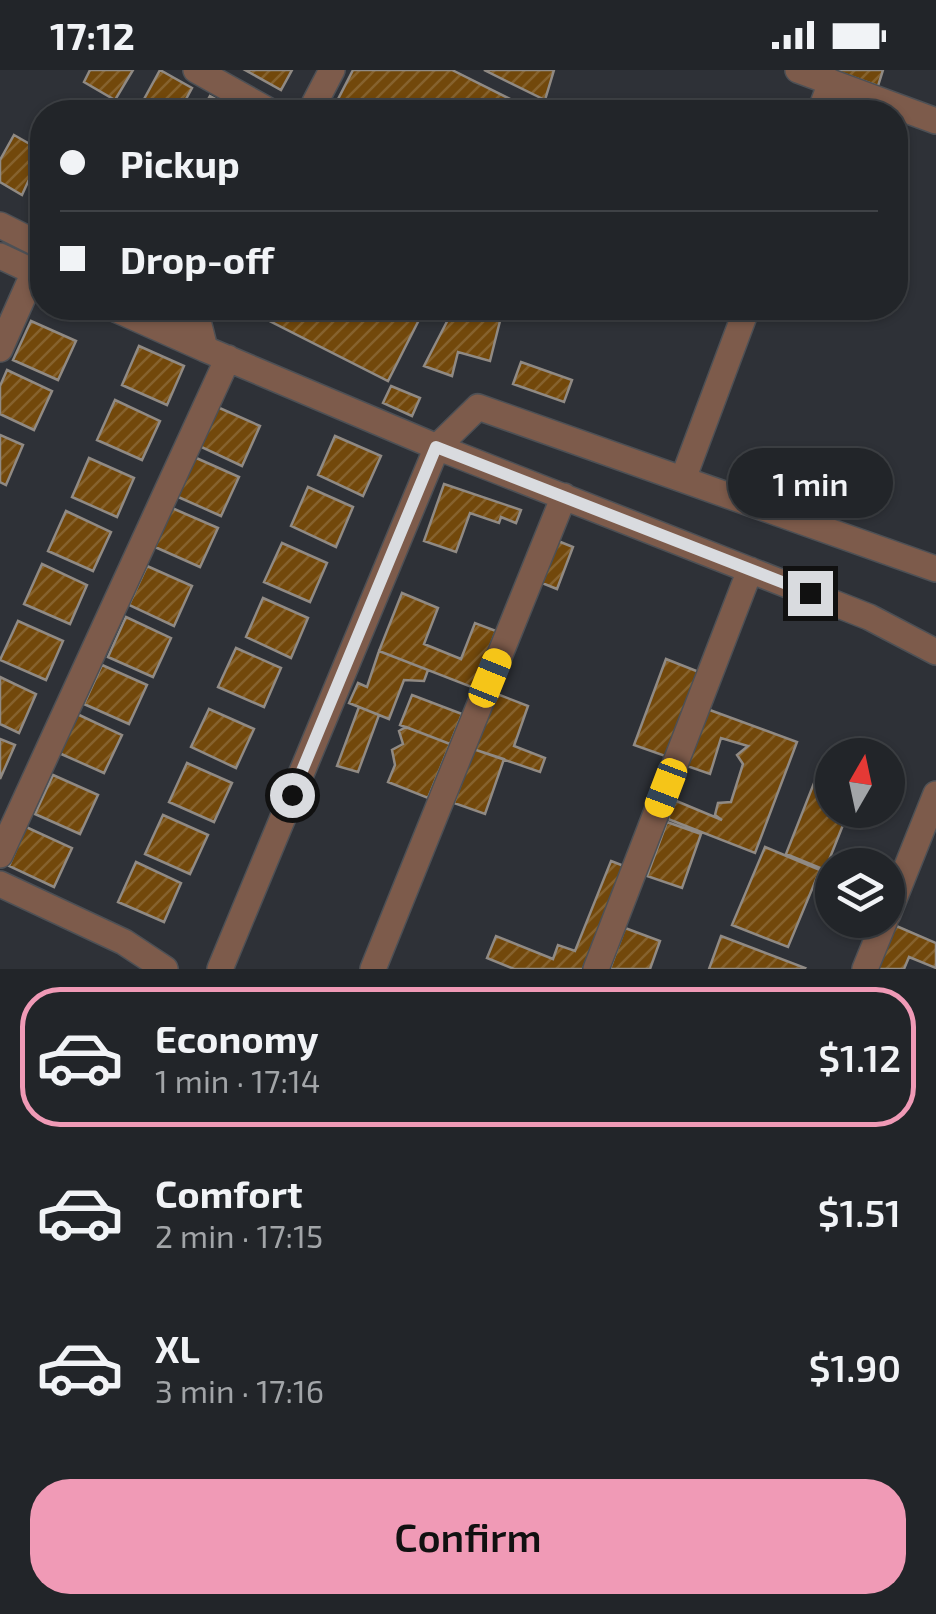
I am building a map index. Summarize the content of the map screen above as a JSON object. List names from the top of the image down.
{
  "north": "top",
  "page": {
    "status": "17:12",
    "banner": ["Pickup", "Drop-off"],
    "bubble": "1 min",
    "list": [
      {
        "name": "Economy",
        "note": "1 min · 17:14",
        "value": "$1.12"
      },
      {
        "name": "Comfort",
        "note": "2 min · 17:15",
        "value": "$1.51"
      },
      {
        "name": "XL",
        "note": "3 min · 17:16",
        "value": "$1.90"
      }
    ],
    "buttons": "Confirm"
  }
}
